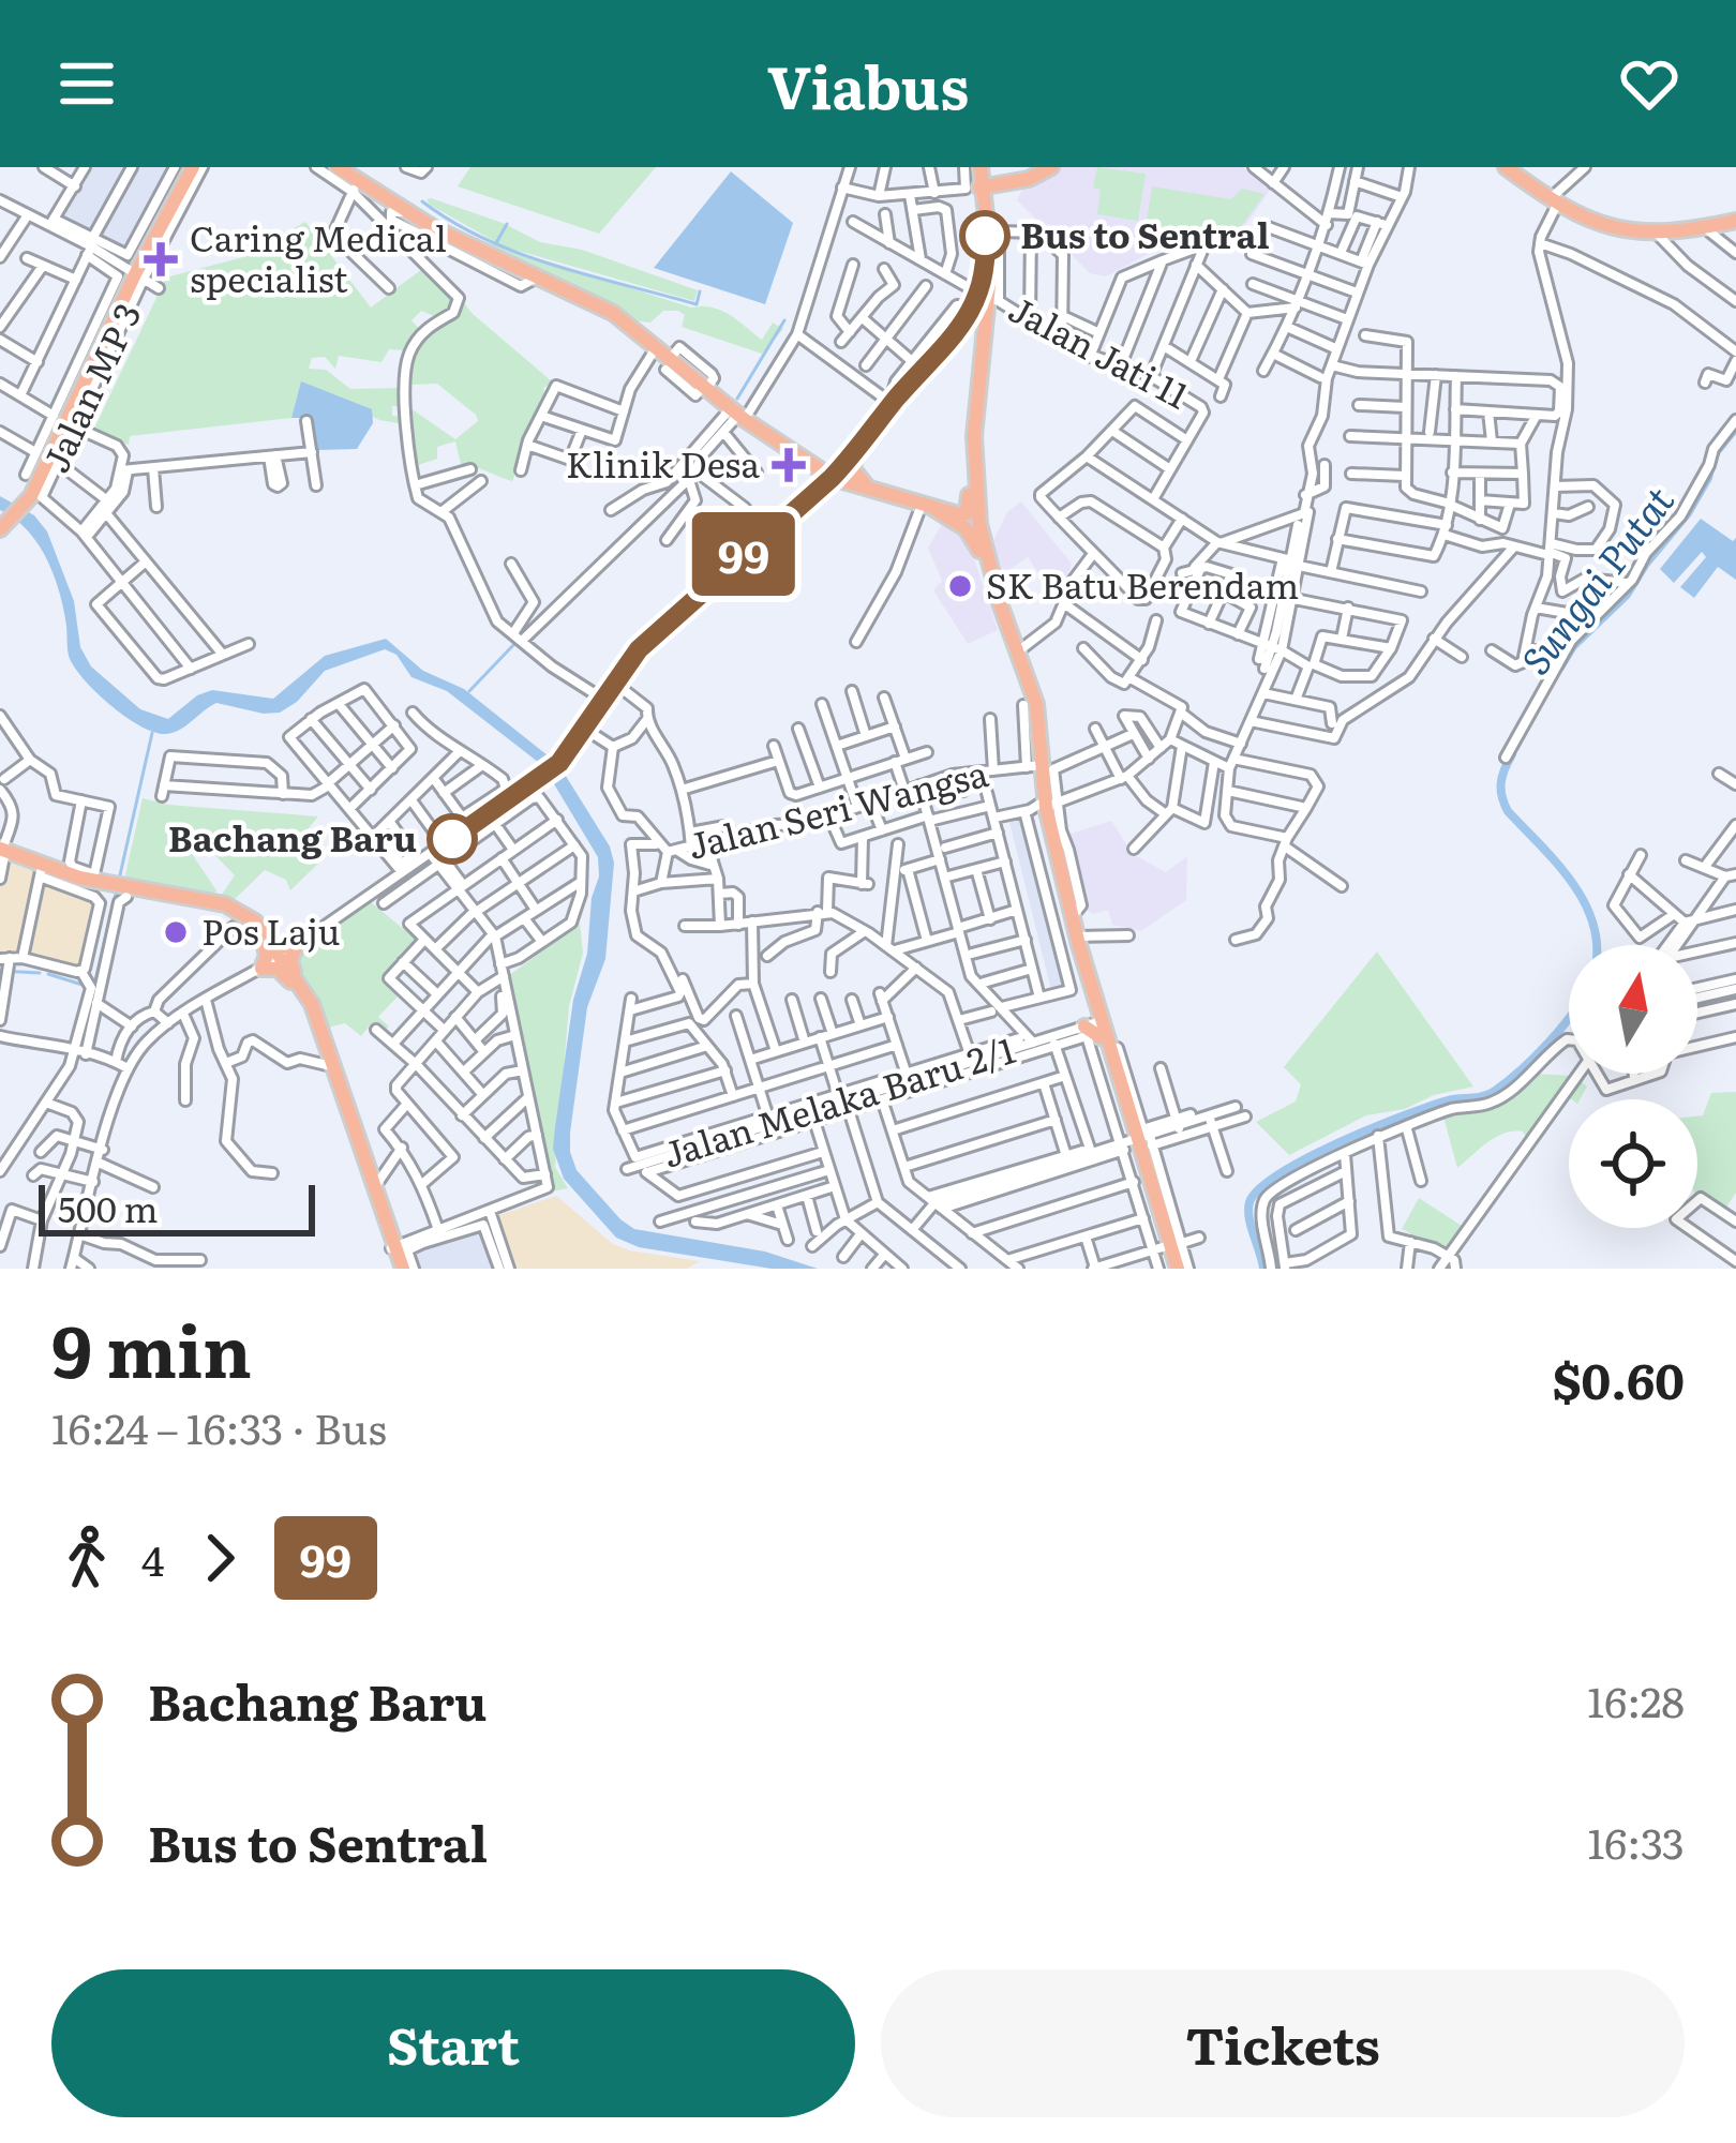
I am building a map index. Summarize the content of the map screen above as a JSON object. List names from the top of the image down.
{
  "streets": {
    "street": [
      "Jalan Jati 11",
      "Jalan MP 3",
      "Jalan Seri Wangsa",
      "Jalan Melaka Baru 2/1"
    ]
  },
  "water": ["Sungai Putat"],
  "places": {
    "other": [
      "Bus to Sentral",
      "SK Batu Berendam",
      "Bachang Baru",
      "Pos Laju"
    ],
    "health": ["Caring Medical specialist", "Klinik Desa"]
  },
  "lines": ["bus line 99"],
  "scale_bar": "500 m",
  "north": "top",
  "page": {
    "header": "Viabus",
    "on_map": "99",
    "scale": "500 m",
    "heading": ["9 min", "16:24 – 16:33 · Bus", "$0.60"],
    "legs": ["4", "99"],
    "list": [
      {
        "name": "Bachang Baru",
        "value": "16:28"
      },
      {
        "name": "Bus to Sentral",
        "value": "16:33"
      }
    ],
    "buttons": ["Start", "Tickets"]
  }
}
